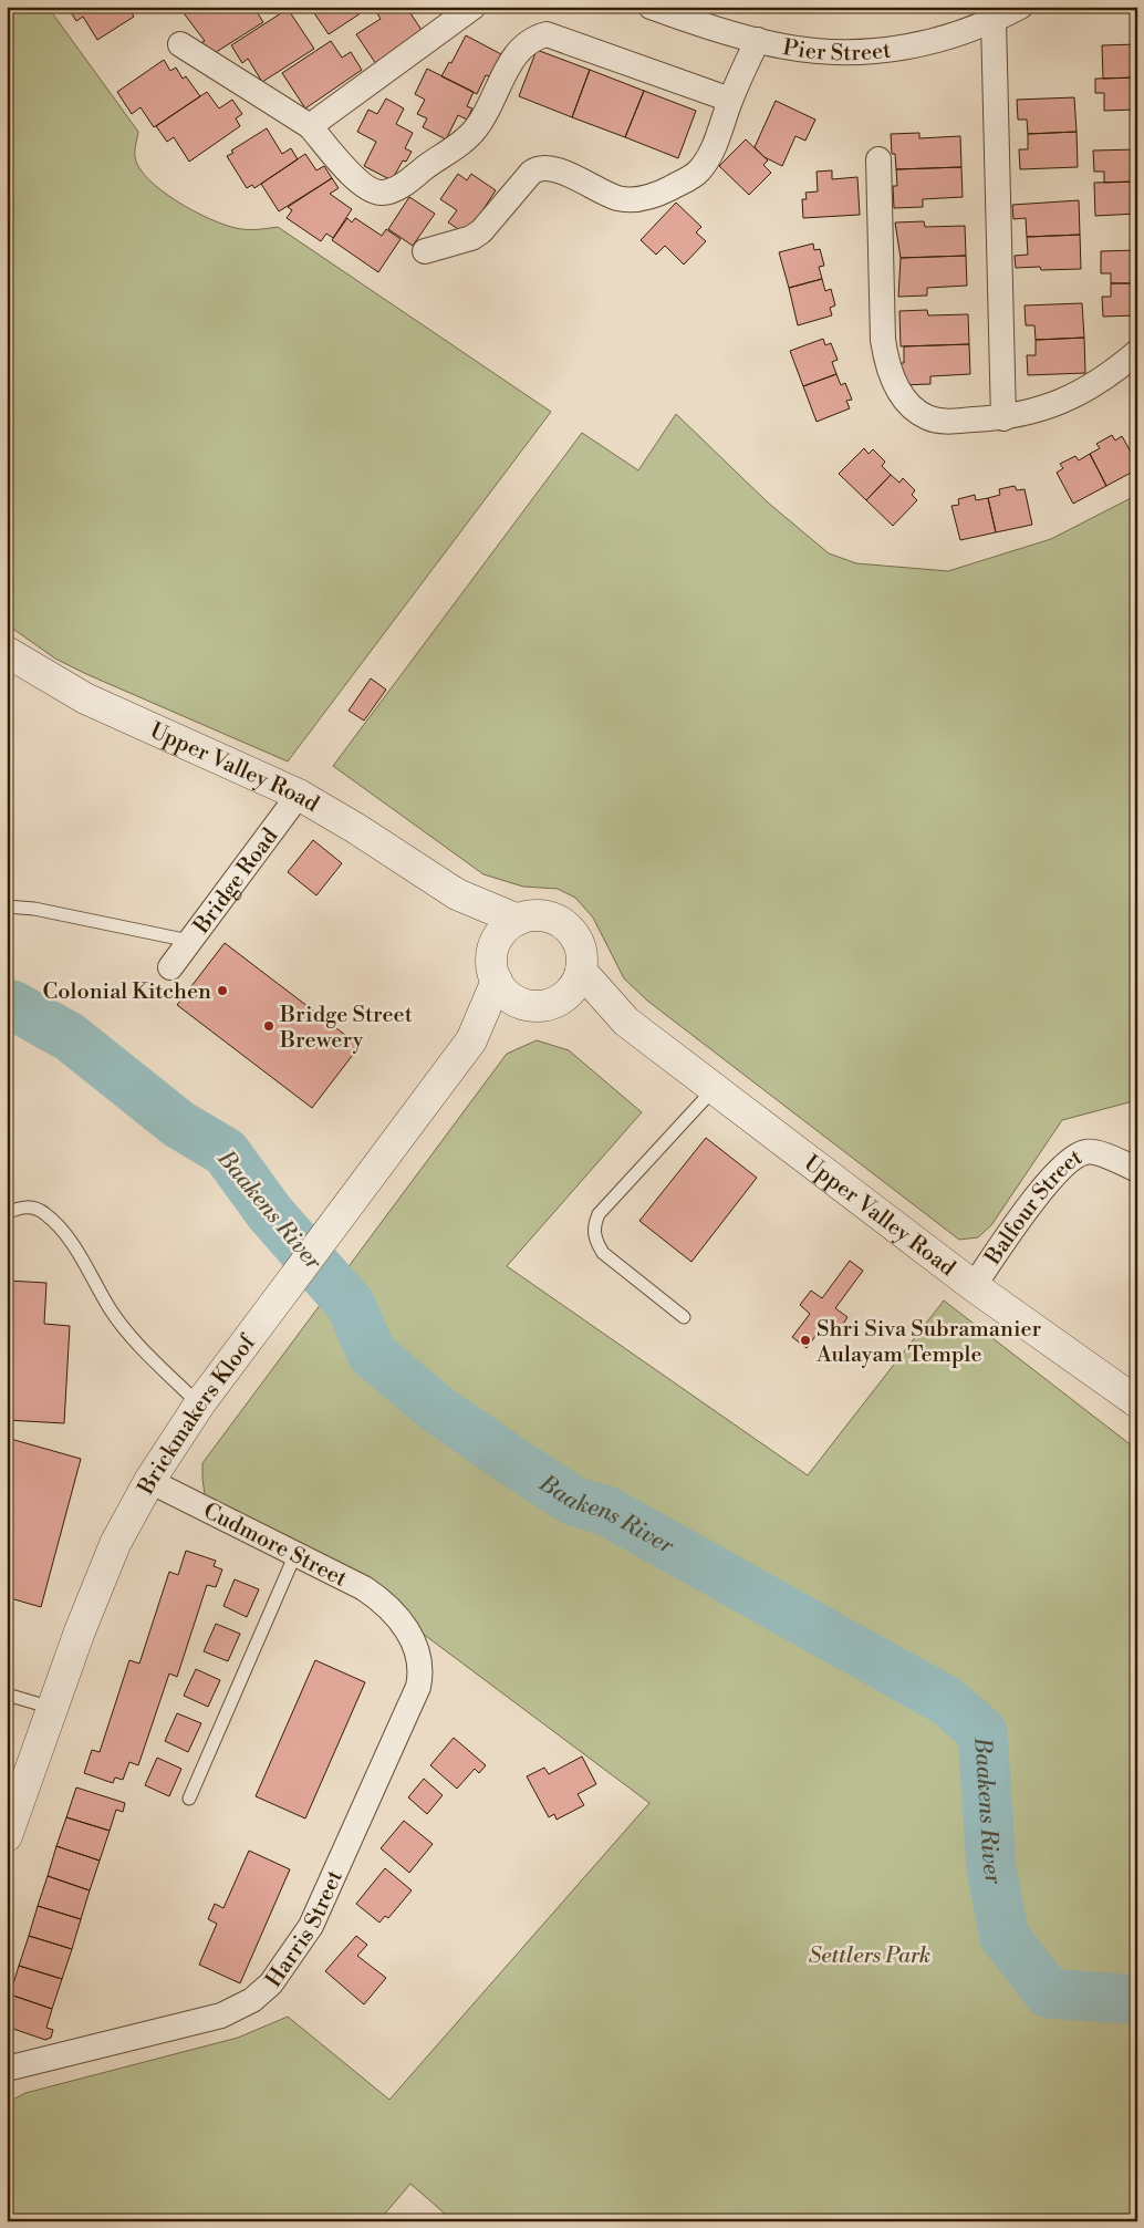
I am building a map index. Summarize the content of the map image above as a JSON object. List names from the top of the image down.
{
  "streets": {
    "street": [
      "Pier Street",
      "Upper Valley Road",
      "Bridge Road",
      "Balfour Street",
      "Brickmakers Kloof",
      "Cudmore Street",
      "Harris Street"
    ]
  },
  "crossings": [
    ["Upper Valley Road", "Bridge Road"],
    ["Upper Valley Road", "Balfour Street"],
    ["Upper Valley Road", "Brickmakers Kloof"],
    ["Brickmakers Kloof", "Cudmore Street"],
    ["Cudmore Street", "Harris Street"]
  ],
  "water": ["Baakens River"],
  "parks": ["Settlers Park"],
  "places": ["Colonial Kitchen", "Bridge Street Brewery", "Shri Siva Subramanier Aulayam Temple"]
}
